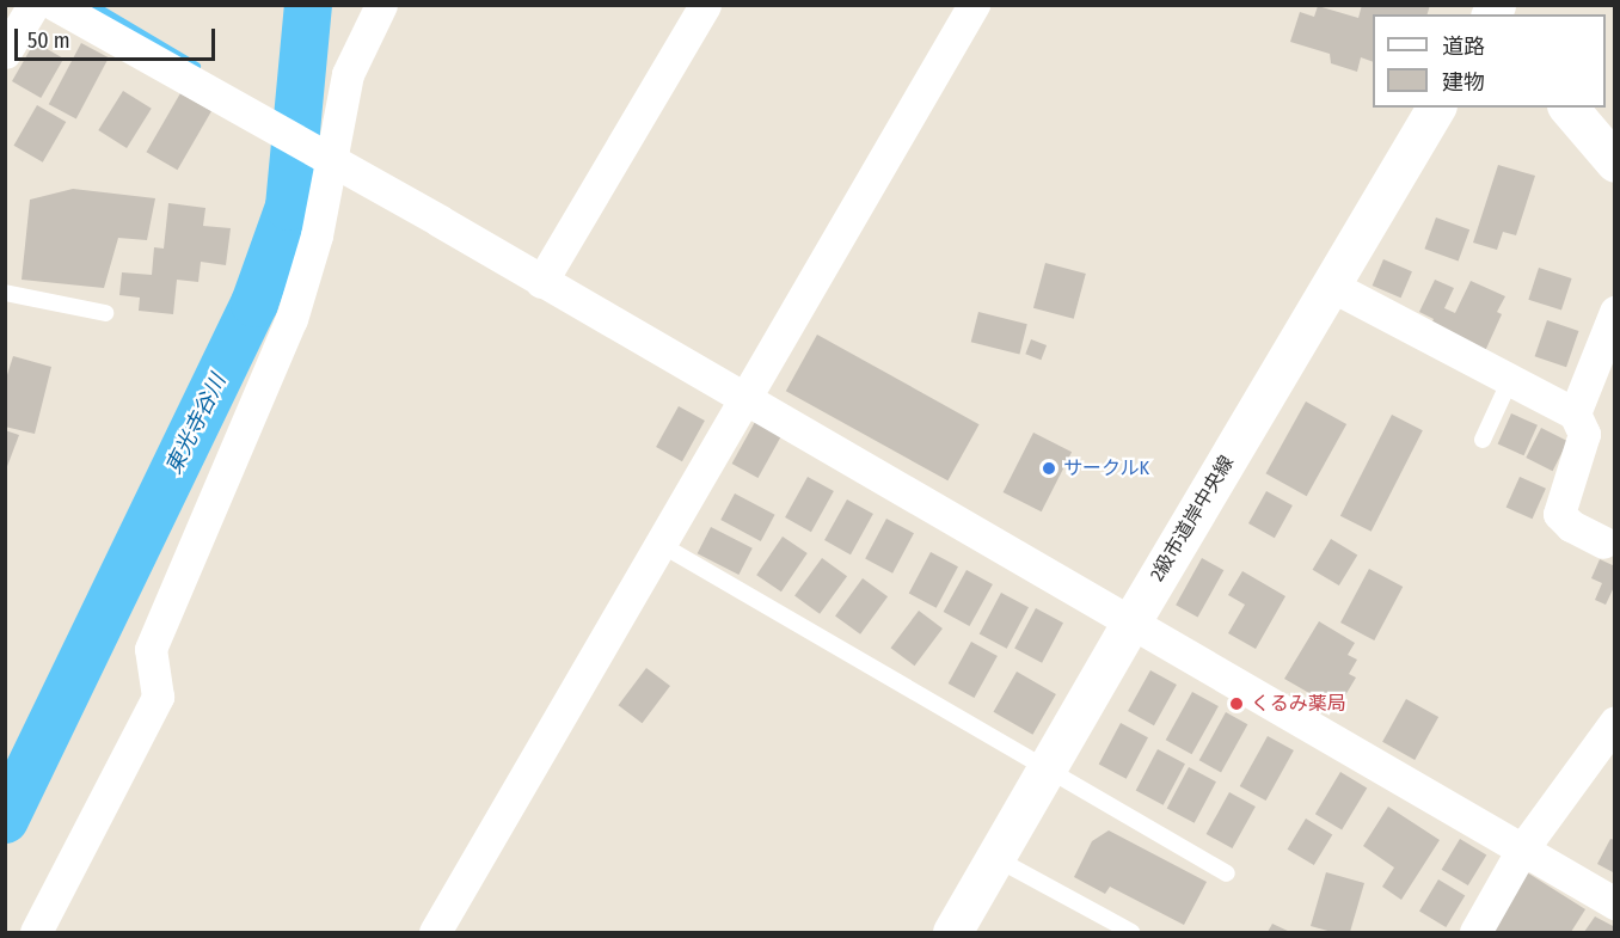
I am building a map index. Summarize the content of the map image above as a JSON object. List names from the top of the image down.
{
  "streets": {
    "street": ["2級市道岸中央線"]
  },
  "water": ["東光寺谷川"],
  "places": ["サークルK", "くるみ薬局"],
  "legend": ["道路", "建物"],
  "scale_bar": "50 m"
}
